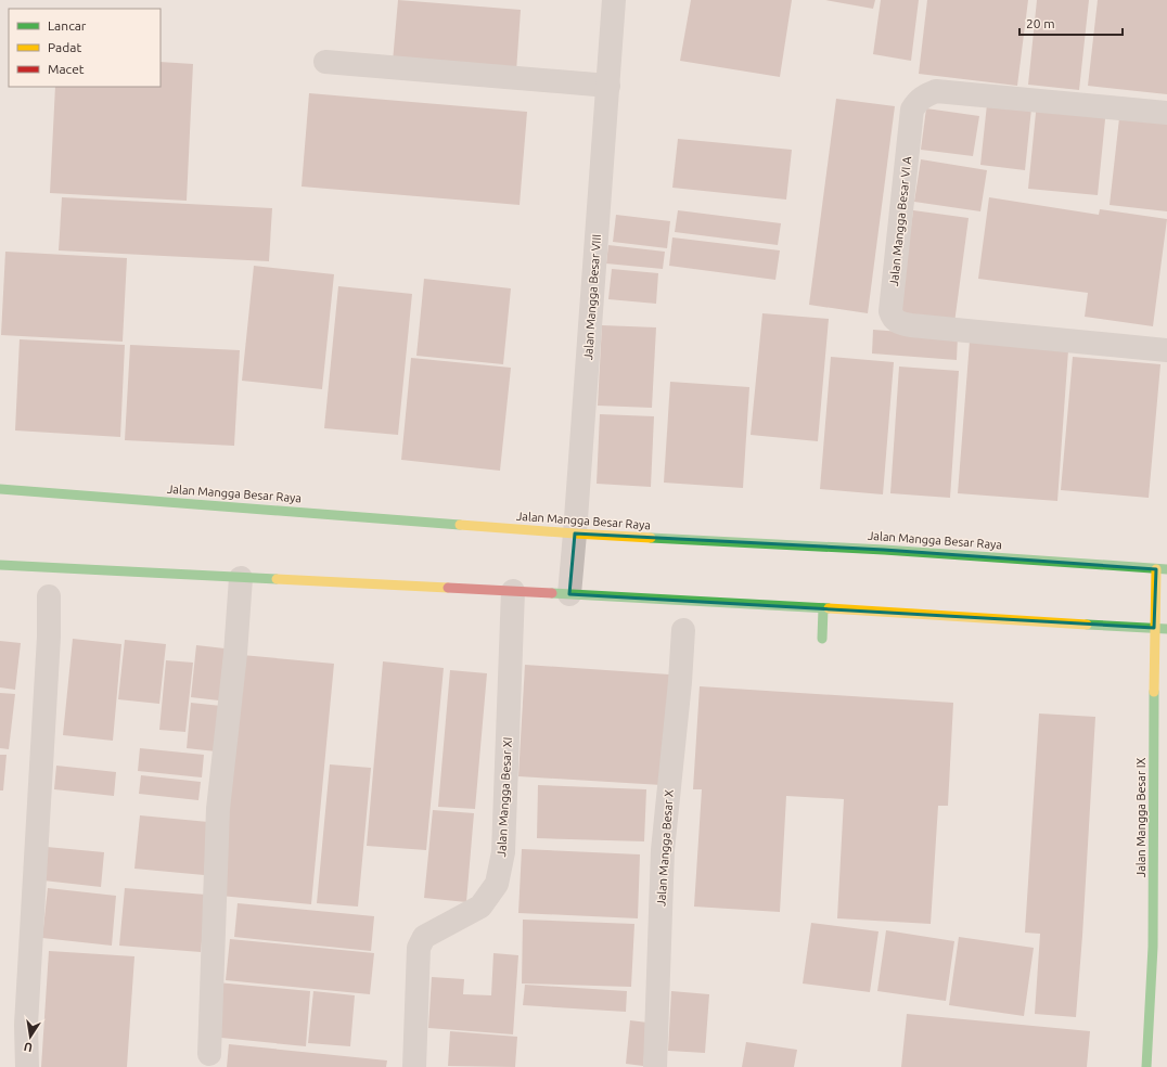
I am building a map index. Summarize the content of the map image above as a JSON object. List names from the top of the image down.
{
  "streets": {
    "main road": ["Jalan Mangga Besar Raya", "Jalan Mangga Besar IX"],
    "street": [
      "Jalan Mangga Besar VI A",
      "Jalan Mangga Besar VIII",
      "Jalan Mangga Besar XI",
      "Jalan Mangga Besar X"
    ]
  },
  "crossings": [
    ["Jalan Mangga Besar VIII", "Jalan Mangga Besar Raya"],
    ["Jalan Mangga Besar Raya", "Jalan Mangga Besar IX"]
  ],
  "legend": ["Lancar", "Padat", "Macet"],
  "scale_bar": "20 m",
  "north": "bottom"
}
